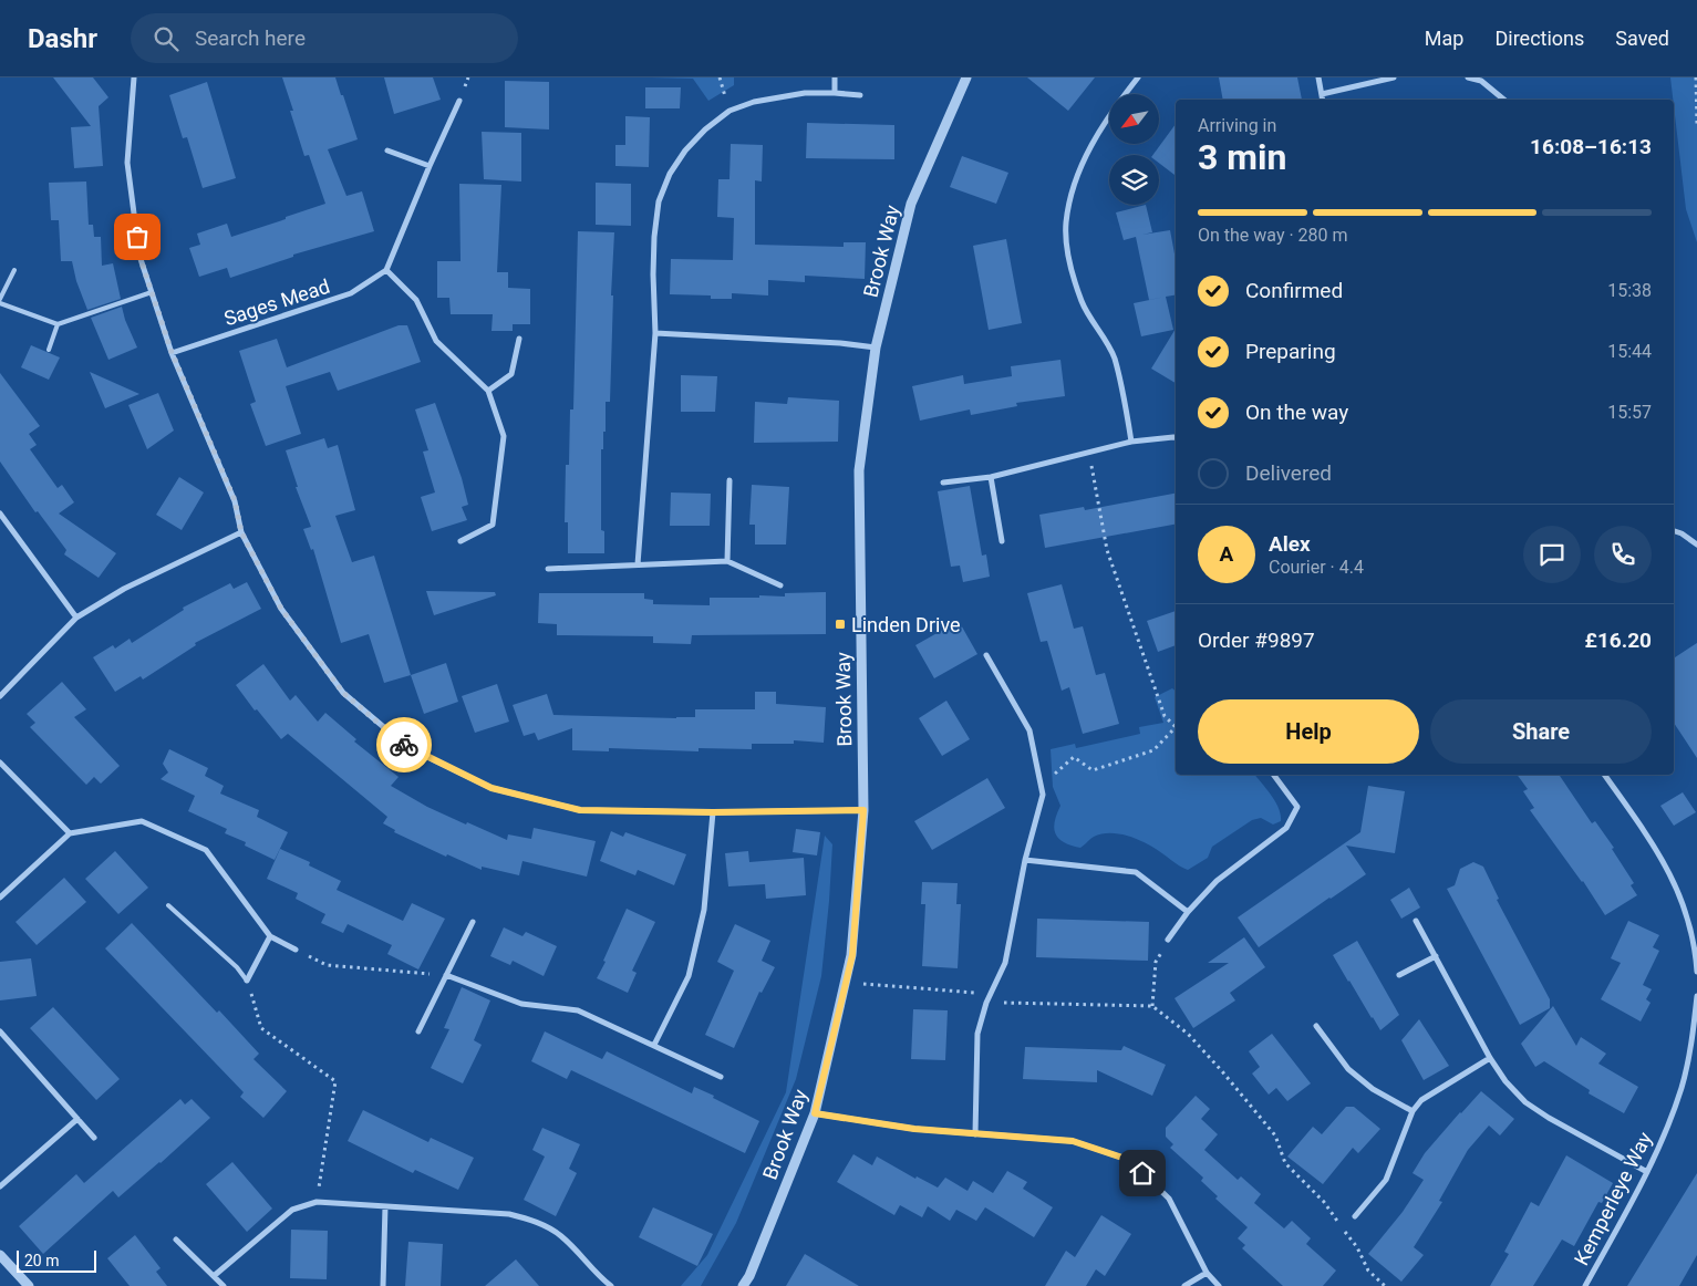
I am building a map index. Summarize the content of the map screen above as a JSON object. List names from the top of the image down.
{
  "streets": {
    "street": ["Brook Way", "Sages Mead", "Kemperleye Way"]
  },
  "places": {
    "transit": ["Linden Drive"]
  },
  "scale_bar": "20 m",
  "north": "bottom left",
  "page": {
    "header": "Dashr",
    "search": "Search here",
    "nav": ["Map", "Directions", "Saved"],
    "heading": ["3 min", "Arriving in", "16:08–16:13"],
    "panel": [
      "Alex",
      "Courier · 4.4",
      "Order #9897",
      "£16.20"
    ],
    "bar": "On the way · 280 m",
    "list": [
      ["Confirmed", "15:38"],
      ["Preparing", "15:44"],
      ["On the way", "15:57"],
      "Delivered"
    ],
    "round": "A",
    "buttons": ["Help", "Share"],
    "scale": "20 m"
  }
}
